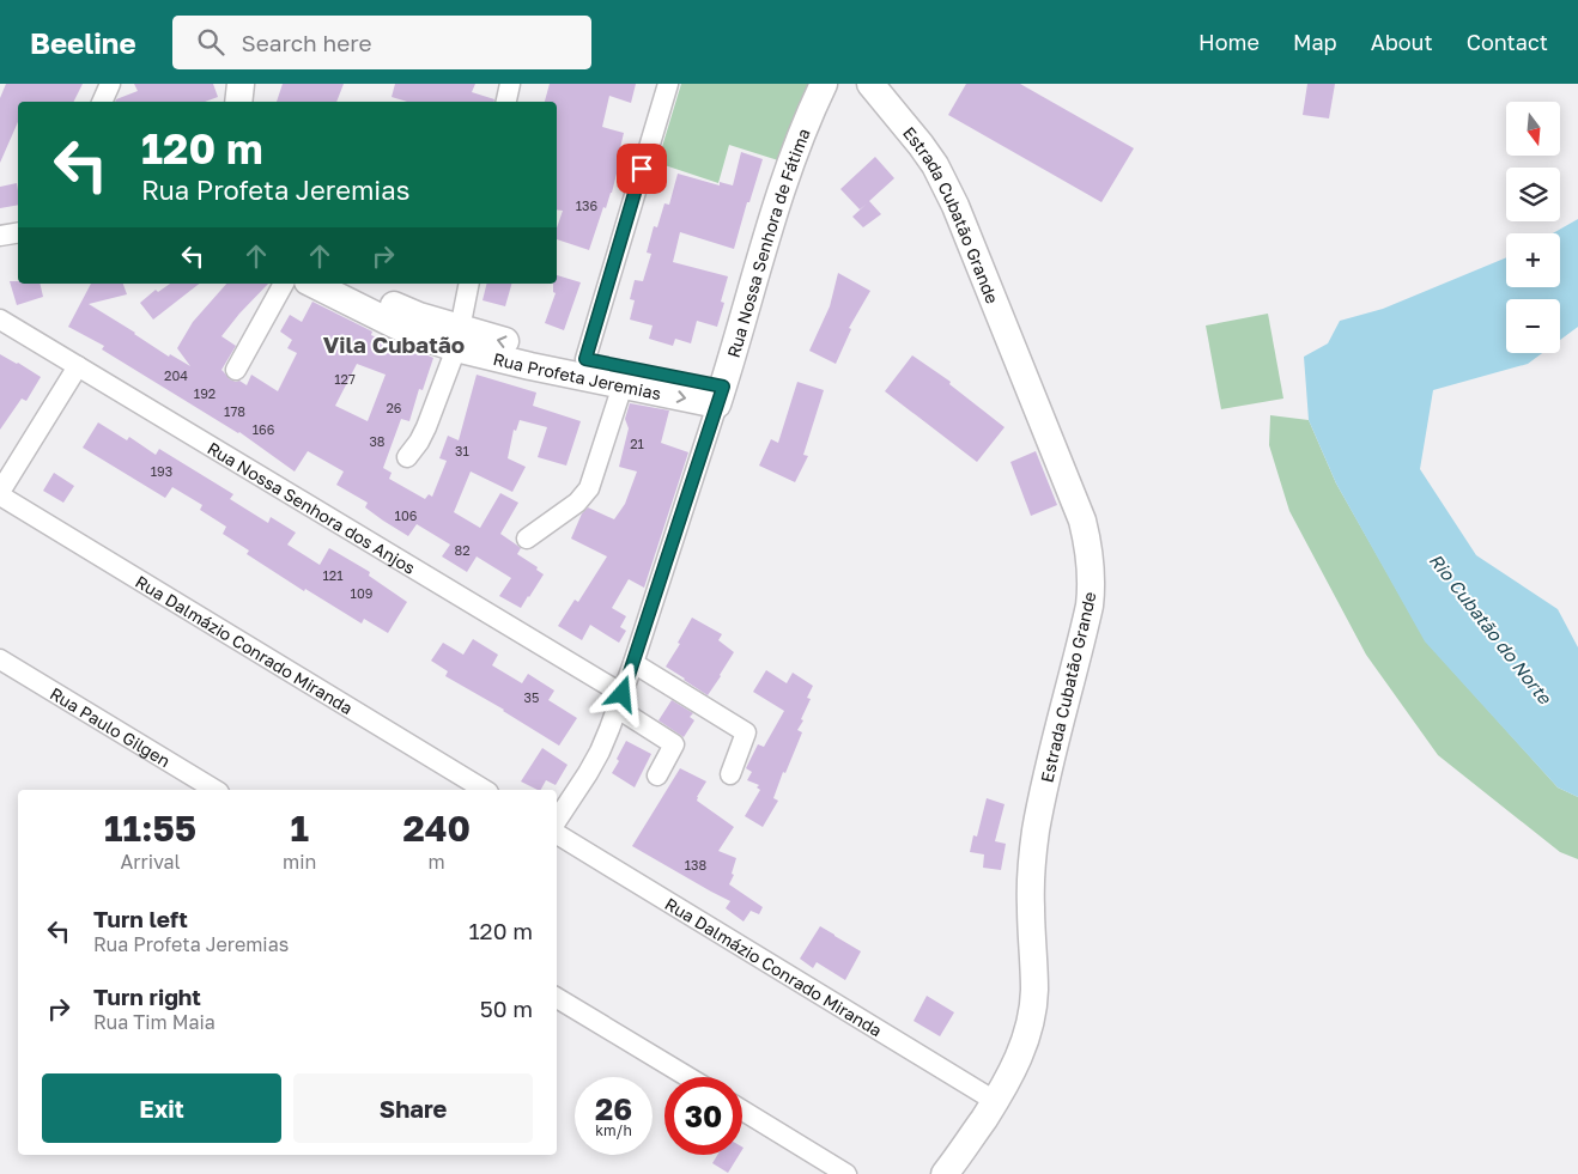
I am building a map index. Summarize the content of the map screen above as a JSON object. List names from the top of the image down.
{
  "streets": {
    "street": [
      "Estrada Cubatão Grande",
      "Rua Nossa Senhora de Fátima",
      "Rua Profeta Jeremias",
      "Rua Nossa Senhora dos Anjos",
      "Rua Dalmázio Conrado Miranda",
      "Rua Paulo Gilgen"
    ]
  },
  "crossings": [
    ["Estrada Cubatão Grande", "Rua Dalmázio Conrado Miranda"],
    ["Rua Nossa Senhora de Fátima", "Rua Profeta Jeremias"]
  ],
  "districts": ["Vila Cubatão"],
  "water": ["Rio Cubatão do Norte"],
  "house_numbers": [
    "136",
    "204",
    "127",
    "192",
    "26",
    "178",
    "166",
    "38",
    "21",
    "31",
    "193",
    "106",
    "82",
    "121",
    "109",
    "35",
    "138"
  ],
  "north": "bottom",
  "page": {
    "header": "Beeline",
    "search": "Search here",
    "nav": [
      "Home",
      "Map",
      "About",
      "Contact"
    ],
    "map_buttons": ["+", "−"],
    "turn": ["120 m", "Rua Profeta Jeremias"],
    "eta": [
      "11:55",
      "Arrival",
      "1",
      "min",
      "240",
      "m"
    ],
    "list": [
      {
        "name": "Turn left",
        "note": "Rua Profeta Jeremias",
        "value": "120 m"
      },
      {
        "name": "Turn right",
        "note": "Rua Tim Maia",
        "value": "50 m"
      }
    ],
    "buttons": ["Exit", "Share"],
    "speed": "26 km/h",
    "limit": "30"
  }
}
